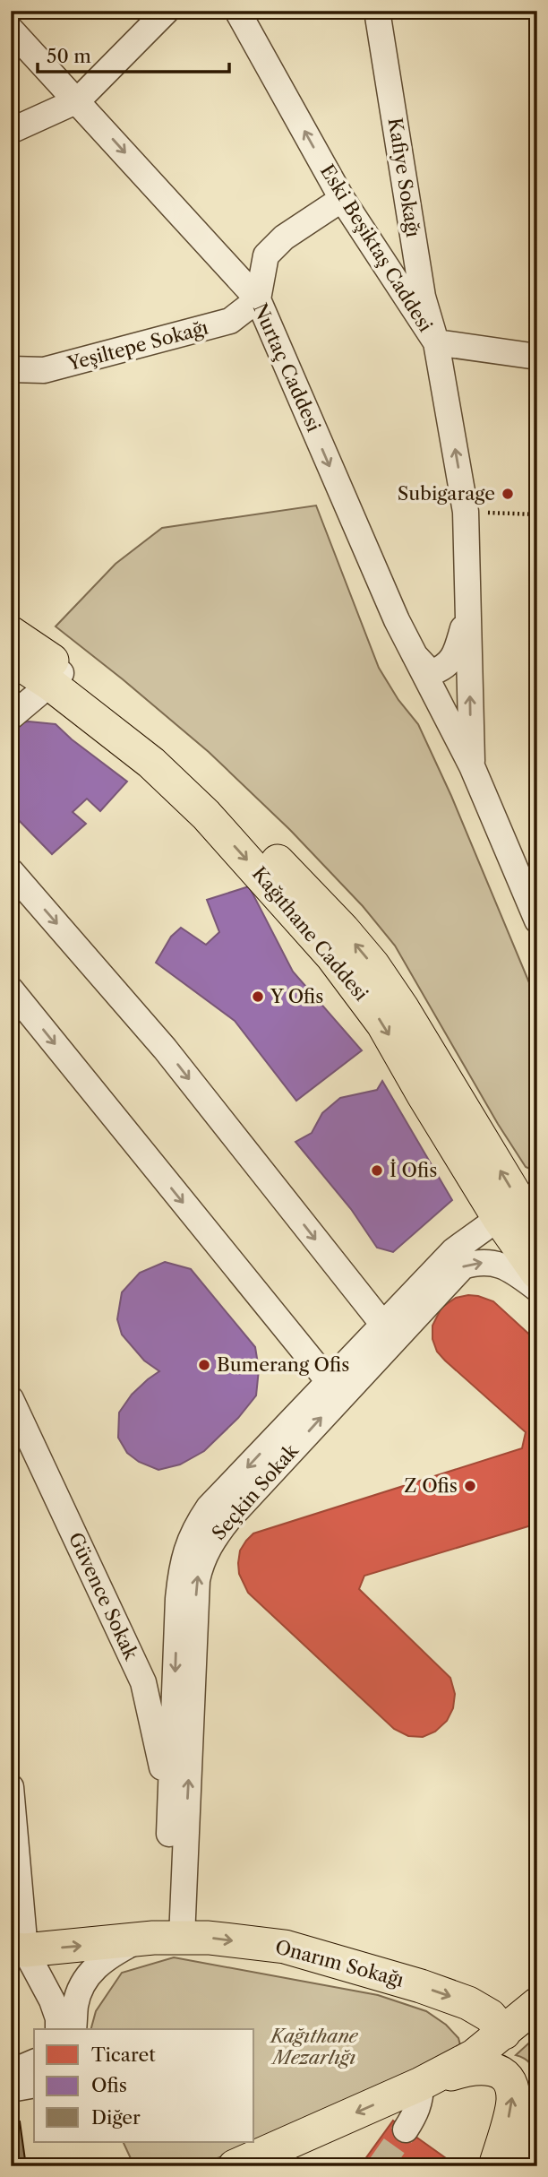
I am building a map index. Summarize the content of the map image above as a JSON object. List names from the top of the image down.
{
  "streets": {
    "main road": ["Kağıthane Caddesi", "Onarım Sokağı"],
    "street": [
      "Kafiye Sokağı",
      "Eski Beşiktaş Caddesi",
      "Yeşiltepe Sokağı",
      "Nurtaç Caddesi",
      "Seçkin Sokak",
      "Güvence Sokak"
    ]
  },
  "crossings": [
    ["Kafiye Sokağı", "Eski Beşiktaş Caddesi"],
    ["Eski Beşiktaş Caddesi", "Nurtaç Caddesi"],
    ["Yeşiltepe Sokağı", "Nurtaç Caddesi"],
    ["Kağıthane Caddesi", "Seçkin Sokak"],
    ["Seçkin Sokak", "Güvence Sokak"],
    ["Seçkin Sokak", "Onarım Sokağı"]
  ],
  "one_way": ["Eski Beşiktaş Caddesi", "Nurtaç Caddesi", "Onarım Sokağı"],
  "parks": ["Kağıthane Mezarlığı"],
  "places": [
    "Subigarage",
    "Y Ofis",
    "İ Ofis",
    "Bumerang Ofis",
    "Z Ofis"
  ],
  "legend": ["Ticaret", "Ofis", "Diğer"],
  "scale_bar": "50 m"
}
